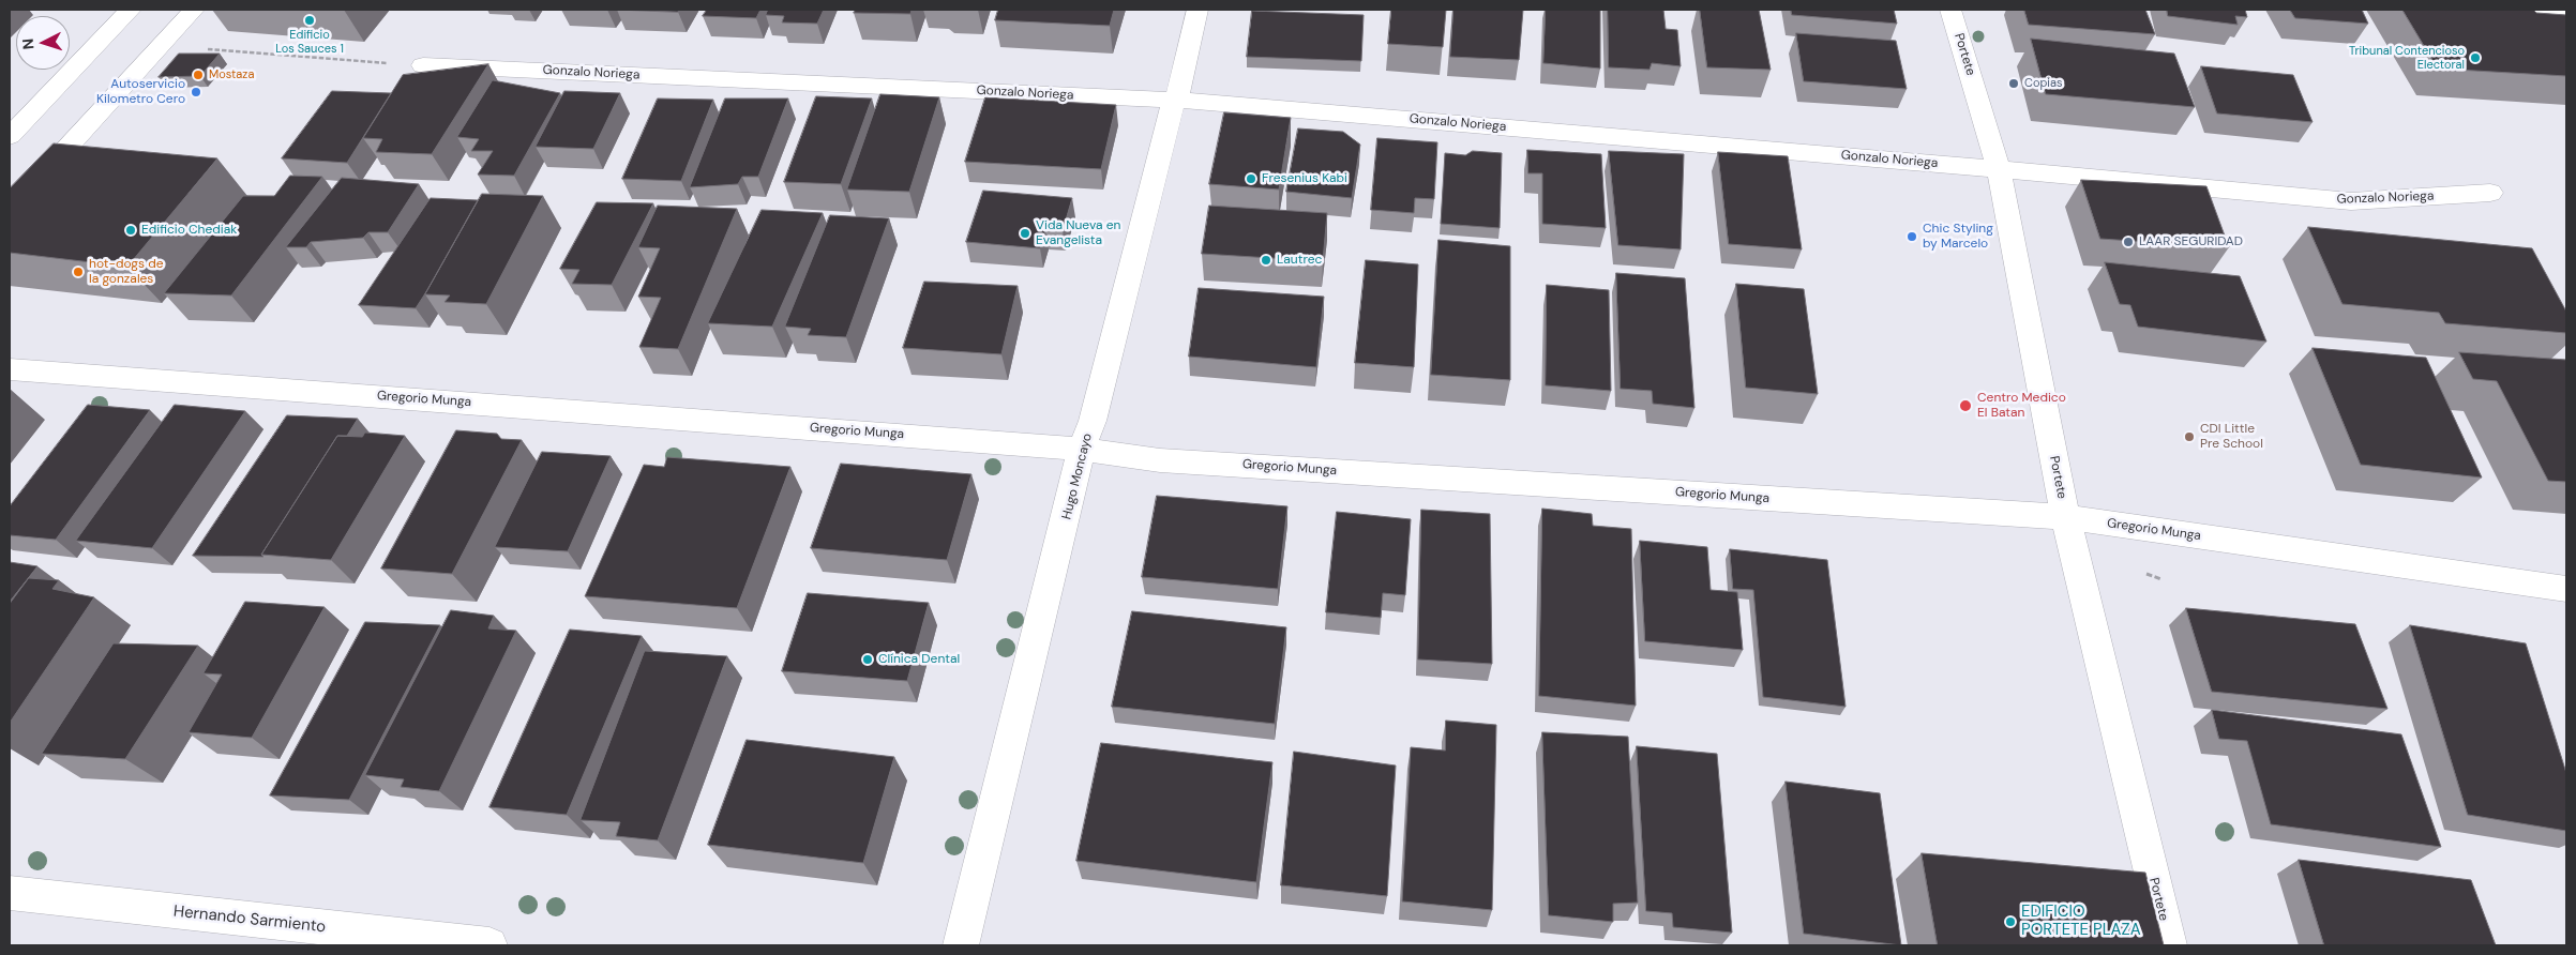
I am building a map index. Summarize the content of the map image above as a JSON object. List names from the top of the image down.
{
  "streets": {
    "street": [
      "Portete",
      "Gonzalo Noriega",
      "Gregorio Munga",
      "Hugo Moncayo",
      "Hernando Sarmiento"
    ]
  },
  "crossings": [
    ["Portete", "Gonzalo Noriega"],
    ["Portete", "Gregorio Munga"],
    ["Gonzalo Noriega", "Hugo Moncayo"],
    ["Gregorio Munga", "Hugo Moncayo"]
  ],
  "places": [
    "Edificio Los Sauces 1",
    "Tribunal Contencioso Electoral",
    "Mostaza",
    "Copias",
    "Autoservicio Kilometro Cero",
    "Fresenius Kabi",
    "Edificio Chediak",
    "Vida Nueva en Evangelista",
    "Chic Styling by Marcelo",
    "LAAR SEGURIDAD",
    "Lautrec",
    "hot-dogs de la gonzales",
    "Centro Medico El Batan",
    "CDI Little Pre School",
    "Clínica Dental",
    "EDIFICIO PORTETE PLAZA"
  ],
  "north": "left"
}
